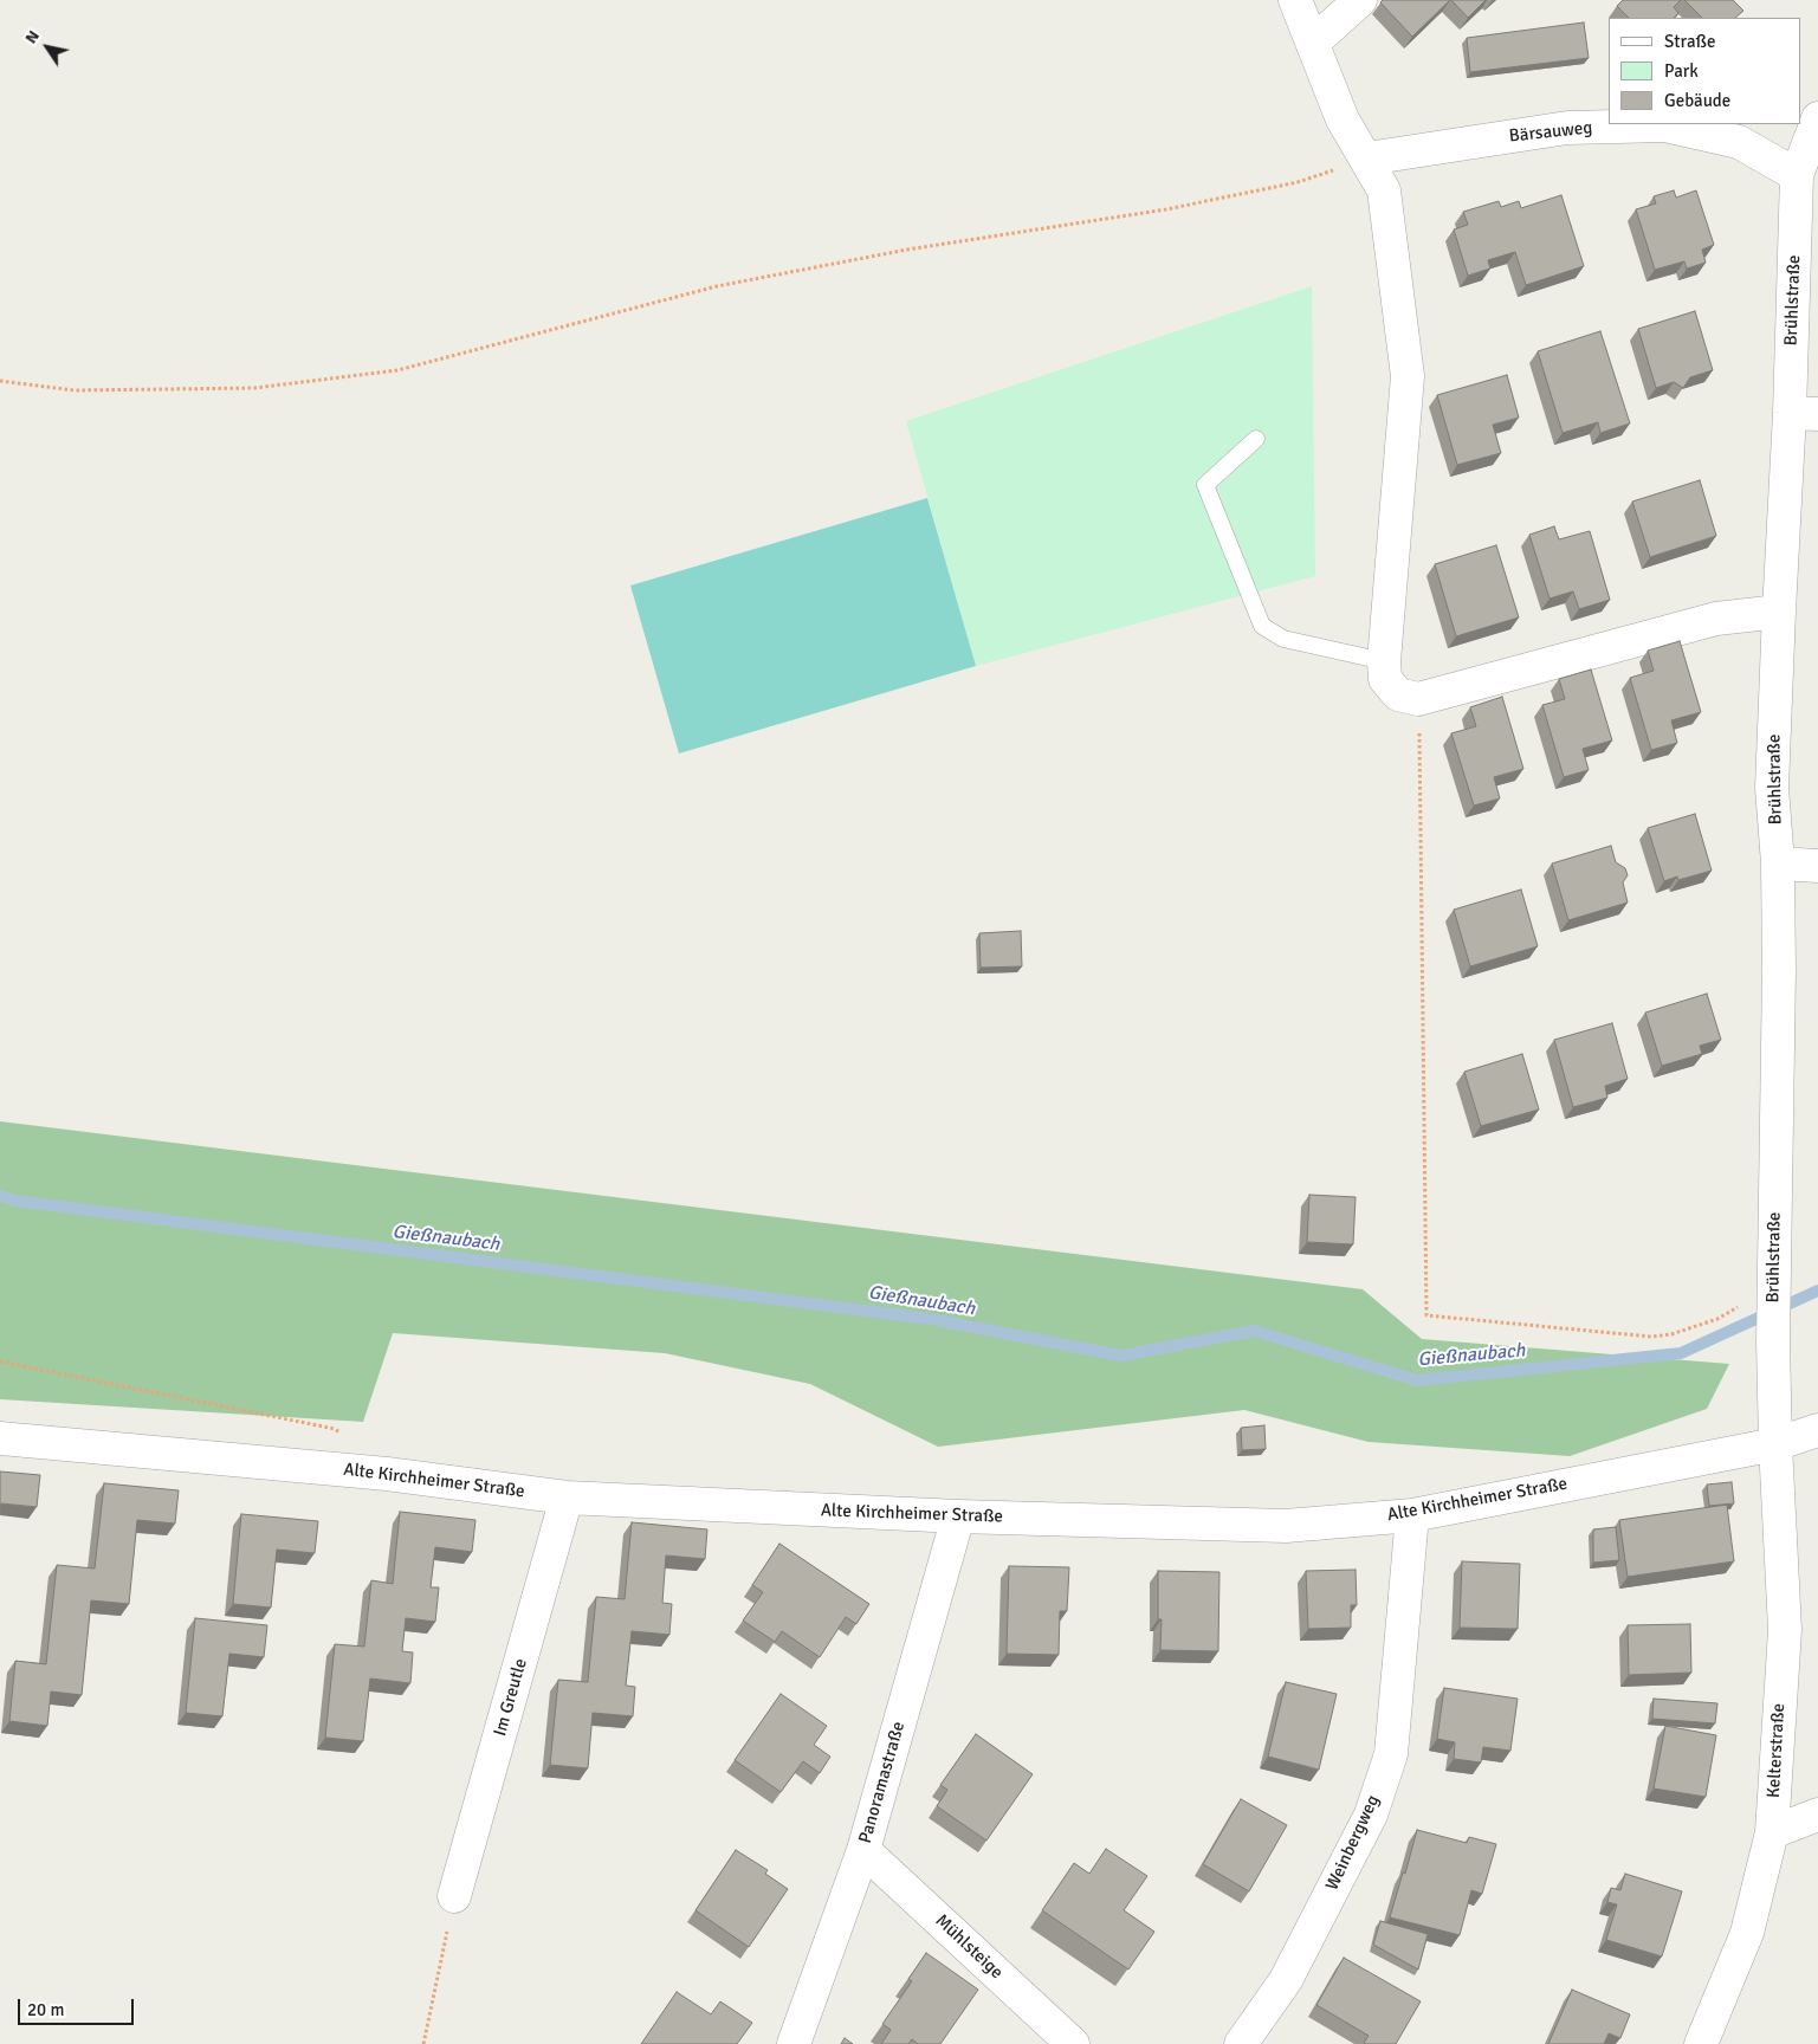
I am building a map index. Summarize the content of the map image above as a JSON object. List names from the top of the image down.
{
  "streets": {
    "street": [
      "Bärsauweg",
      "Brühlstraße",
      "Alte Kirchheimer Straße",
      "Im Greutle",
      "Kelterstraße",
      "Panoramastraße",
      "Weinbergweg",
      "Mühlsteige"
    ]
  },
  "crossings": [
    ["Bärsauweg", "Brühlstraße"],
    ["Brühlstraße", "Alte Kirchheimer Straße"],
    ["Brühlstraße", "Kelterstraße"],
    ["Alte Kirchheimer Straße", "Im Greutle"],
    ["Alte Kirchheimer Straße", "Kelterstraße"],
    ["Alte Kirchheimer Straße", "Panoramastraße"],
    ["Alte Kirchheimer Straße", "Weinbergweg"],
    ["Panoramastraße", "Mühlsteige"]
  ],
  "water": ["Gießnaubach"],
  "legend": ["Straße", "Park", "Gebäude"],
  "scale_bar": "20 m",
  "north": "top left"
}
